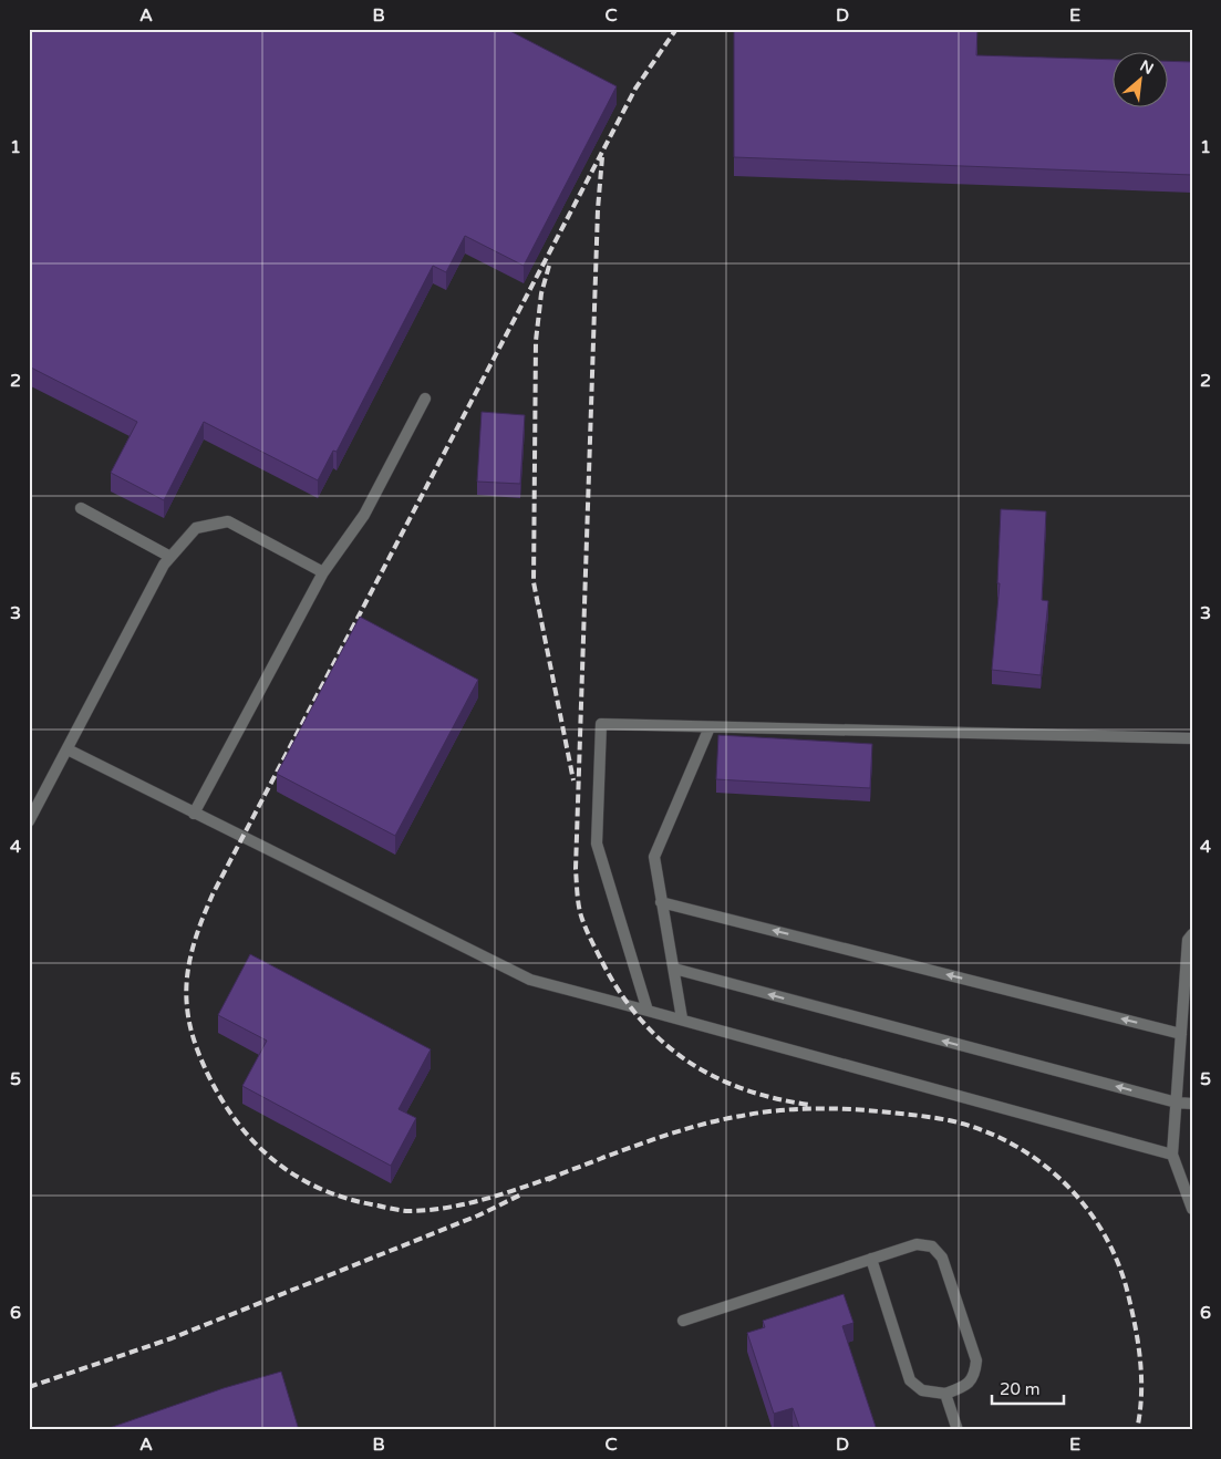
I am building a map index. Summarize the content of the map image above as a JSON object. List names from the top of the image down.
{
  "scale_bar": "20 m",
  "north": "top right",
  "grid": {
    "columns": [
      "A",
      "B",
      "C",
      "D",
      "E"
    ],
    "rows": [
      "1",
      "2",
      "3",
      "4",
      "5",
      "6"
    ]
  }
}
